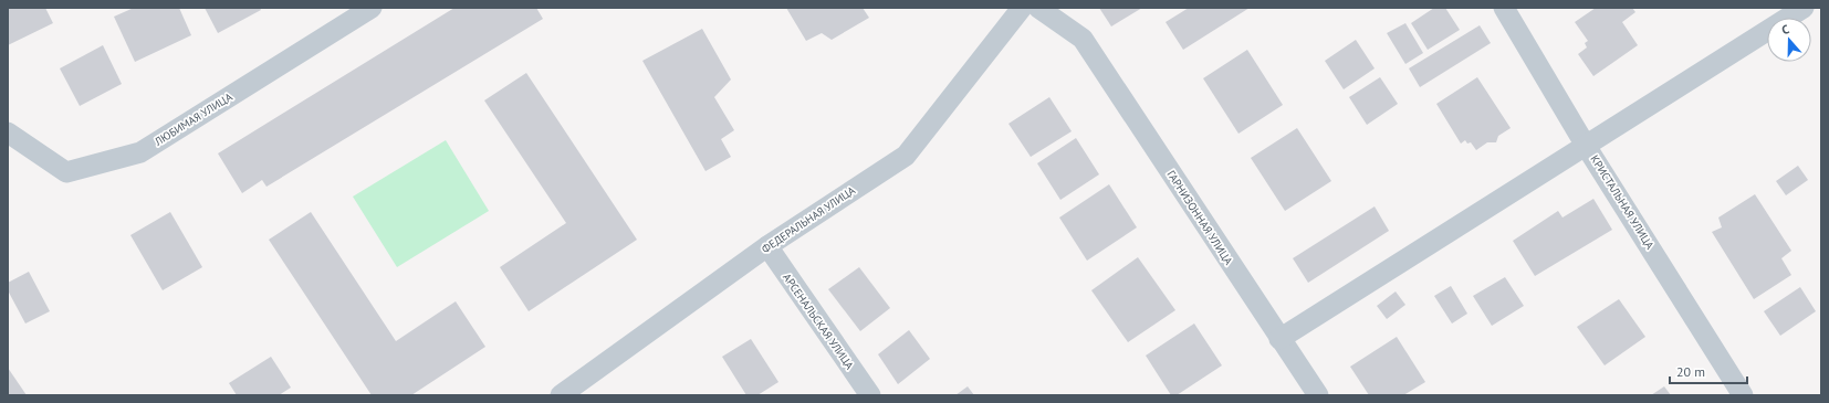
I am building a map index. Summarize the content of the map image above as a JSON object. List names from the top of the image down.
{
  "streets": {
    "street": [
      "ЛЮБИМАЯ УЛИЦА",
      "КРИСТАЛЬНАЯ УЛИЦА",
      "ГАРНИЗОННАЯ УЛИЦА",
      "ФЕДЕРАЛЬНАЯ УЛИЦА",
      "АРСЕНАЛЬСКАЯ УЛИЦА"
    ]
  },
  "crossings": [
    ["ФЕДЕРАЛЬНАЯ УЛИЦА", "АРСЕНАЛЬСКАЯ УЛИЦА"]
  ],
  "scale_bar": "20 m",
  "north": "top"
}
